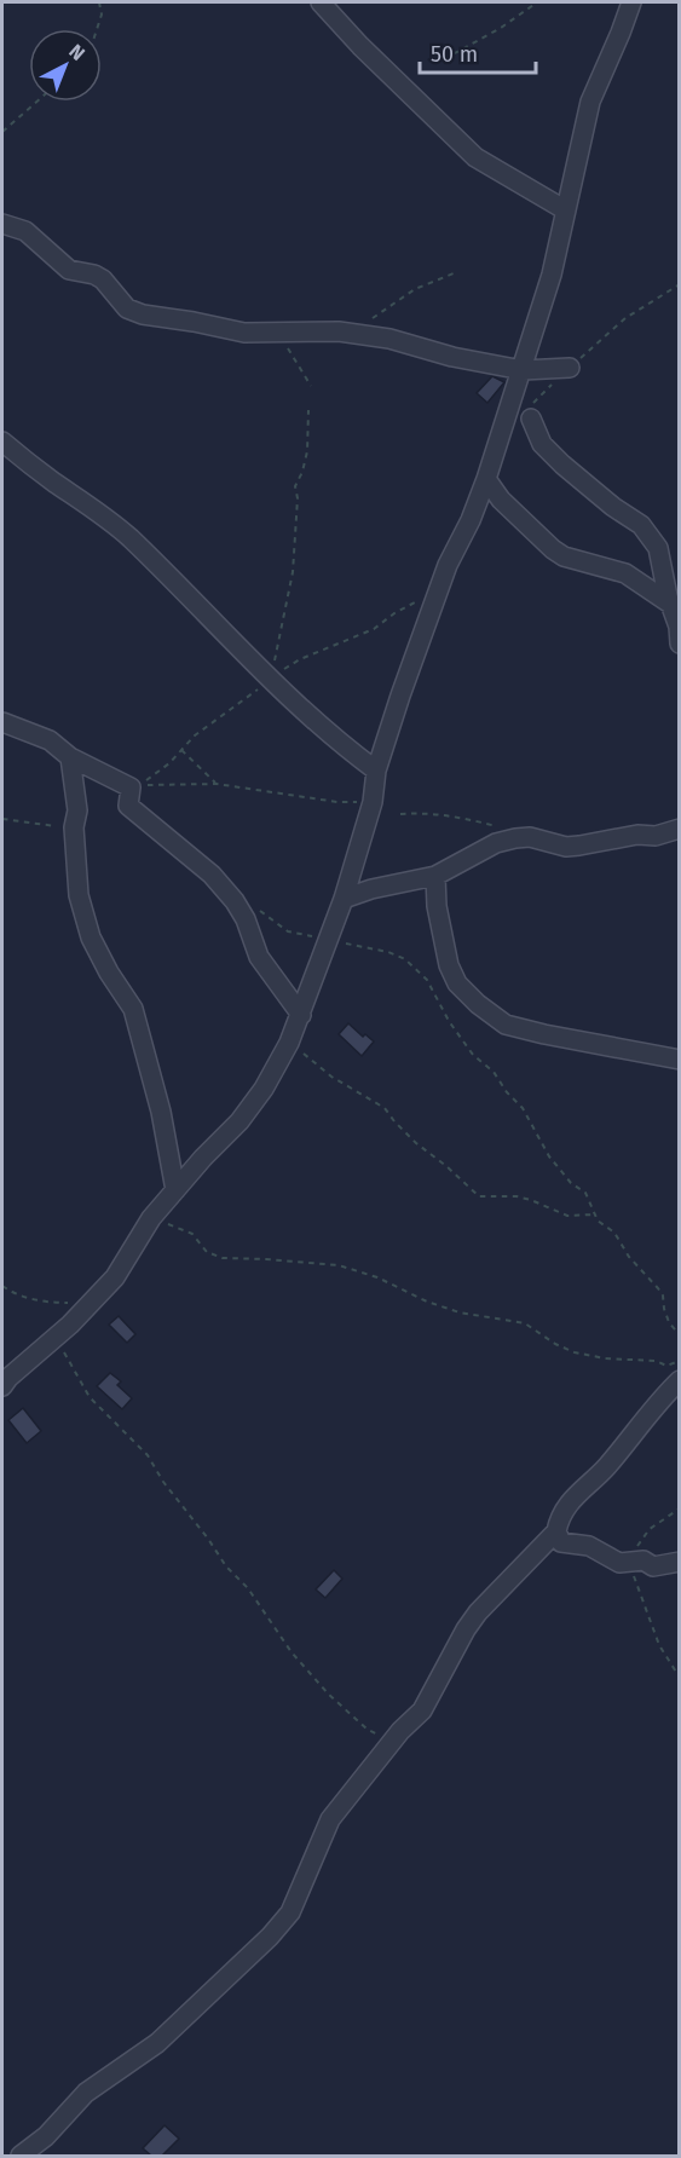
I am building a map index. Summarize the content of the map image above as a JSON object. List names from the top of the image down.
{
  "scale_bar": "50 m",
  "north": "top right"
}
